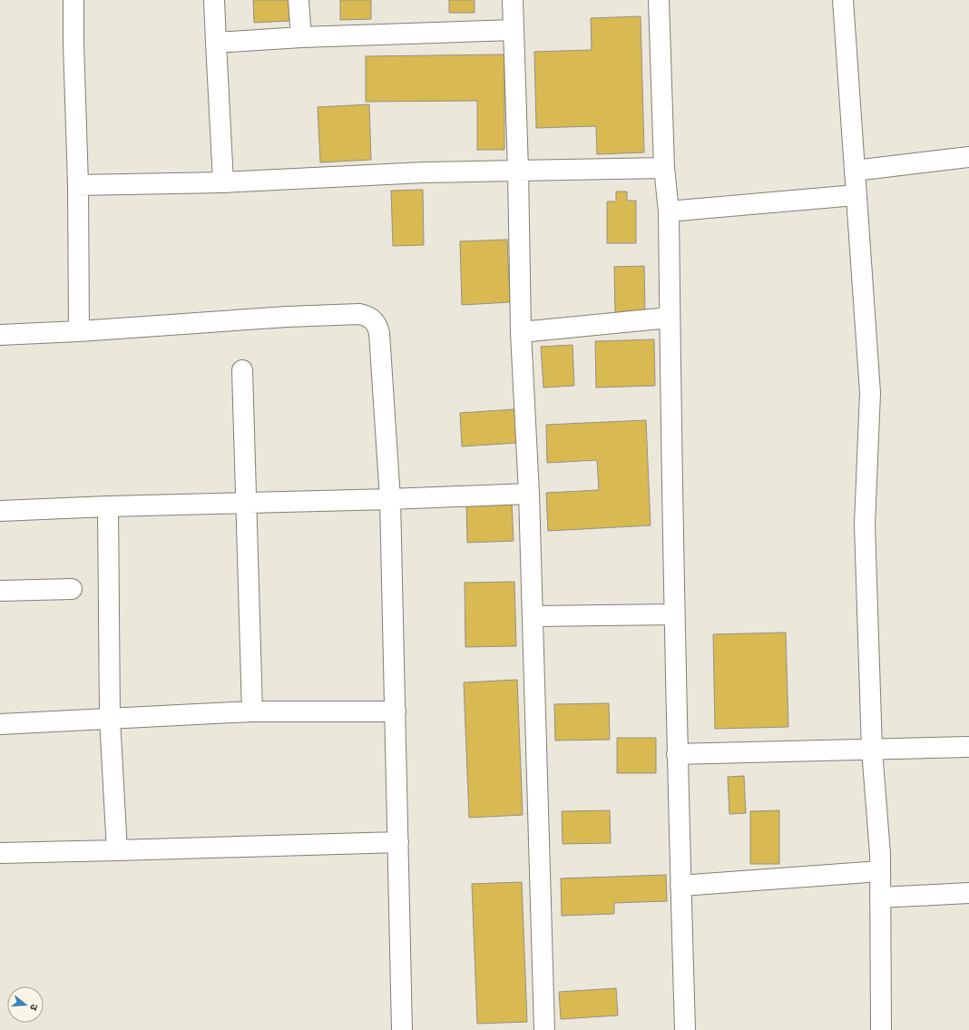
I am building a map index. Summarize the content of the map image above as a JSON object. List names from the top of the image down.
{
  "north": "right"
}
